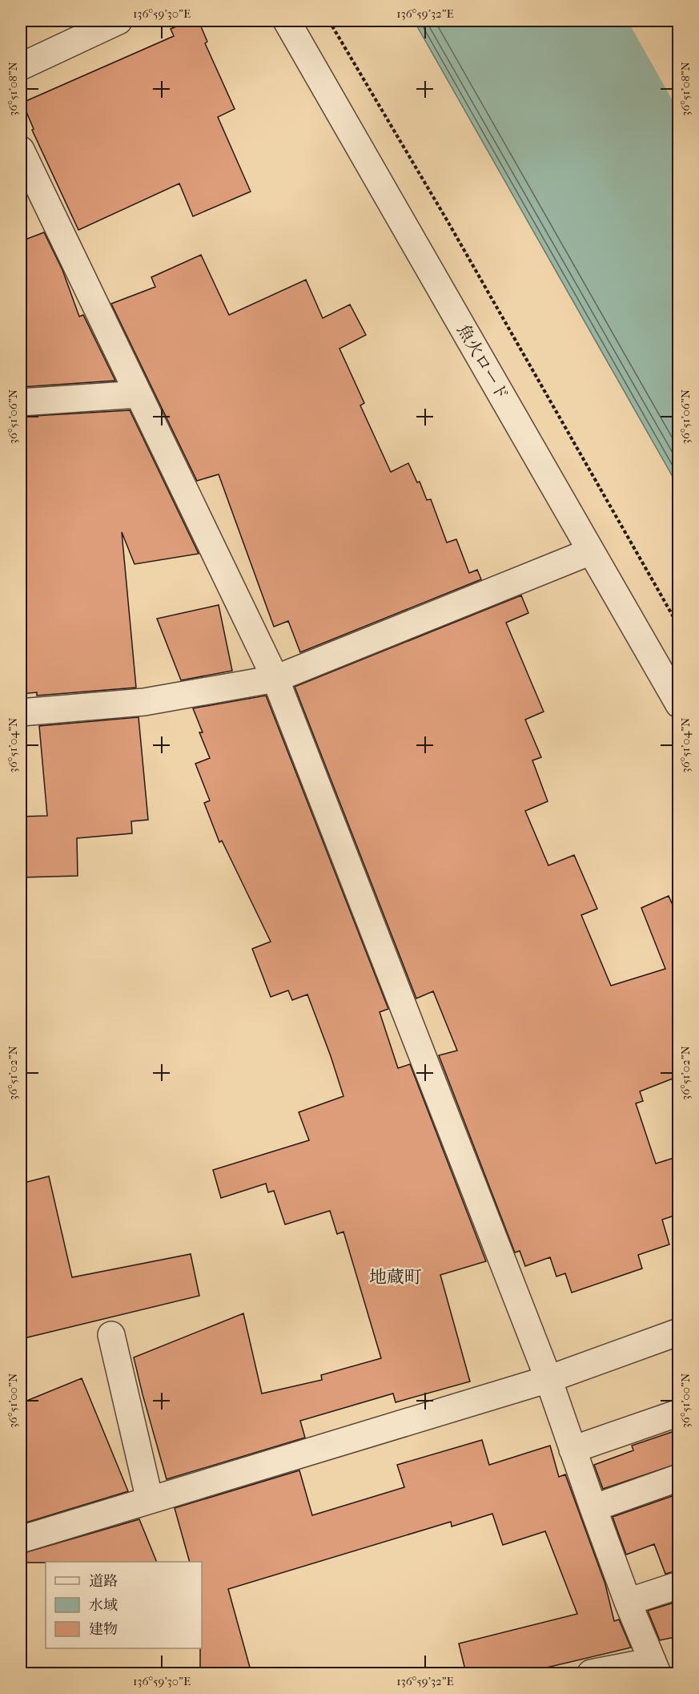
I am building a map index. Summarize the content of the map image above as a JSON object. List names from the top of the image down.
{
  "streets": {
    "street": ["魚火ロード"]
  },
  "districts": ["地蔵町"],
  "legend": ["道路", "水域", "建物"],
  "coordinates": [
    "136°59'30\"E",
    "136°59'32\"E",
    "36°51'08\"N",
    "36°51'06\"N",
    "36°51'04\"N",
    "36°51'02\"N",
    "36°51'00\"N"
  ]
}
